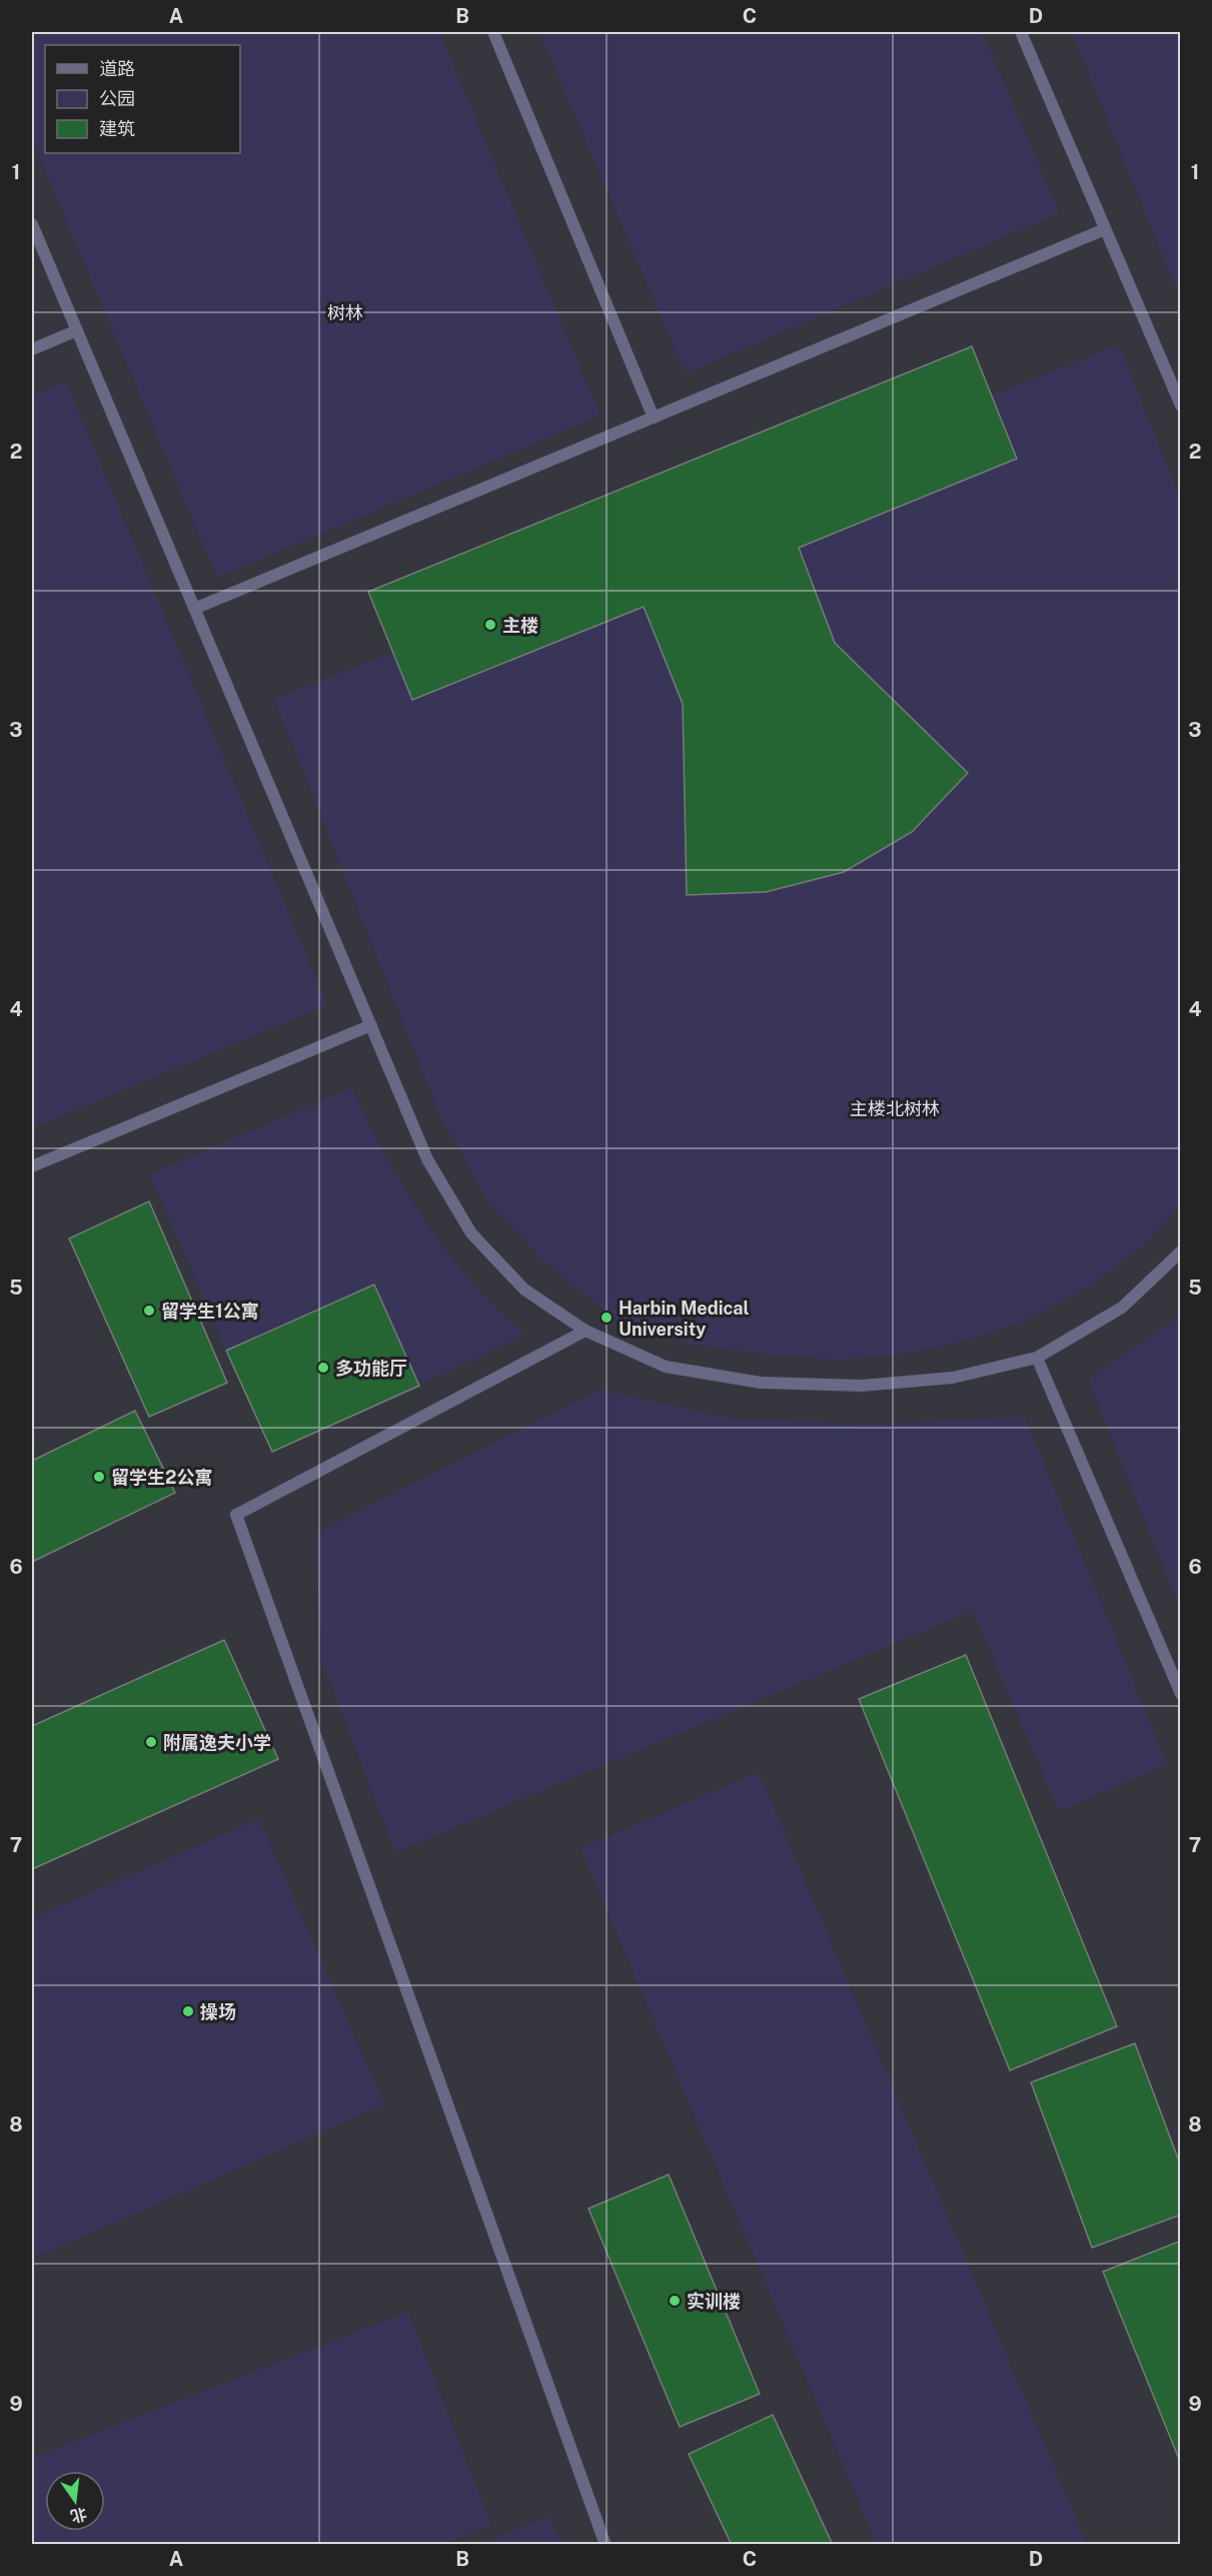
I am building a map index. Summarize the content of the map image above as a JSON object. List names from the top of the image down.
{
  "parks": ["树林", "主楼北树林"],
  "places": [
    "主楼",
    "留学生1公寓",
    "Harbin Medical University",
    "多功能厅",
    "留学生2公寓",
    "附属逸夫小学",
    "操场",
    "实训楼"
  ],
  "legend": ["道路", "公园", "建筑"],
  "north": "bottom",
  "grid": {
    "columns": [
      "A",
      "B",
      "C",
      "D"
    ],
    "rows": [
      "1",
      "2",
      "3",
      "4",
      "5",
      "6",
      "7",
      "8",
      "9"
    ]
  }
}
